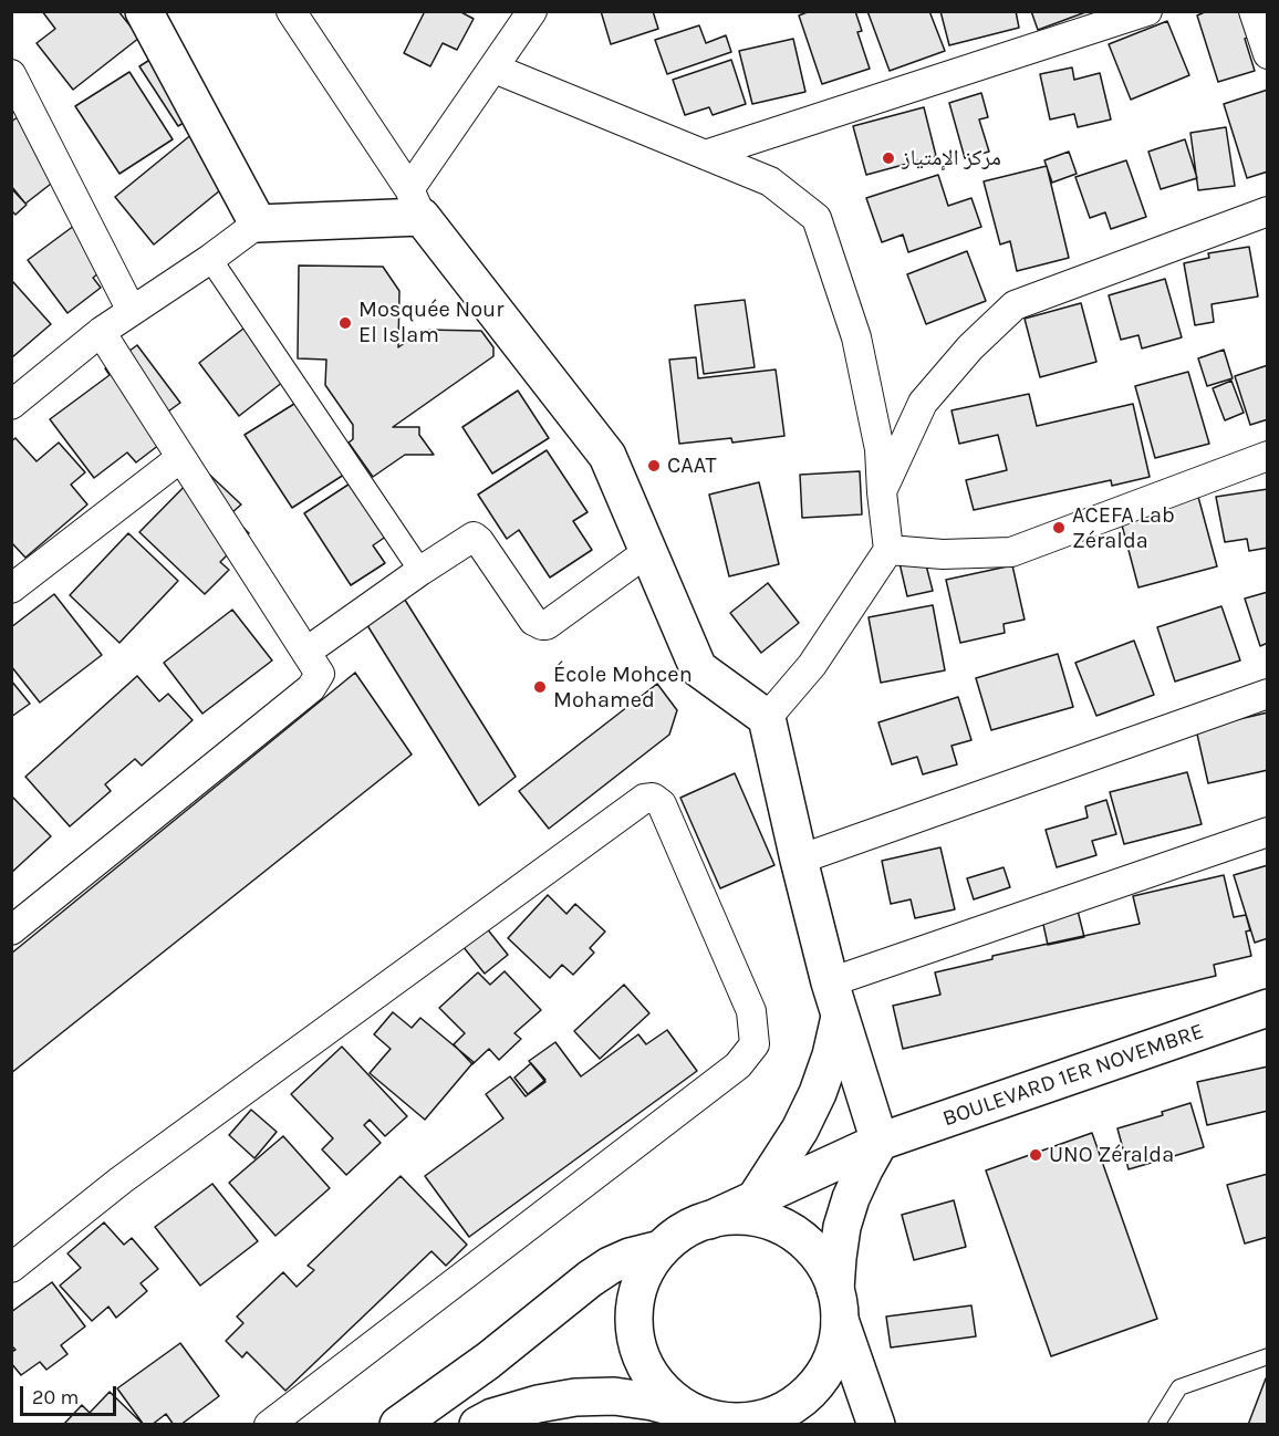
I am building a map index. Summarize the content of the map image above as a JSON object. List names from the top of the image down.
{
  "streets": {
    "main road": ["BOULEVARD 1ER NOVEMBRE"]
  },
  "places": [
    "مركز الإمتياز",
    "Mosquée Nour El Islam",
    "CAAT",
    "ACEFA Lab Zéralda",
    "École Mohcen Mohamed",
    "UNO Zéralda"
  ],
  "scale_bar": "20 m"
}
